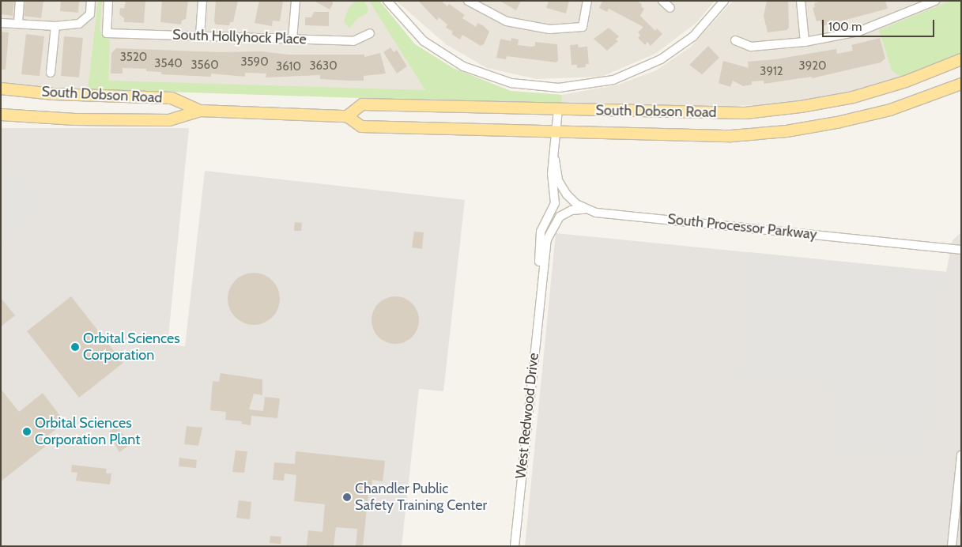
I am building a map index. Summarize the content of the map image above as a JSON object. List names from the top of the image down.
{
  "streets": {
    "main road": ["South Dobson Road"],
    "street": ["South Hollyhock Place", "South Processor Parkway", "West Redwood Drive"]
  },
  "crossings": [
    ["South Dobson Road", "West Redwood Drive"],
    ["South Processor Parkway", "West Redwood Drive"]
  ],
  "places": ["Orbital Sciences Corporation", "Orbital Sciences Corporation Plant", "Chandler Public Safety Training Center"],
  "house_numbers": [
    "3520",
    "3590",
    "3540",
    "3560",
    "3630",
    "3920",
    "3610",
    "3912"
  ],
  "scale_bar": "100 m"
}
